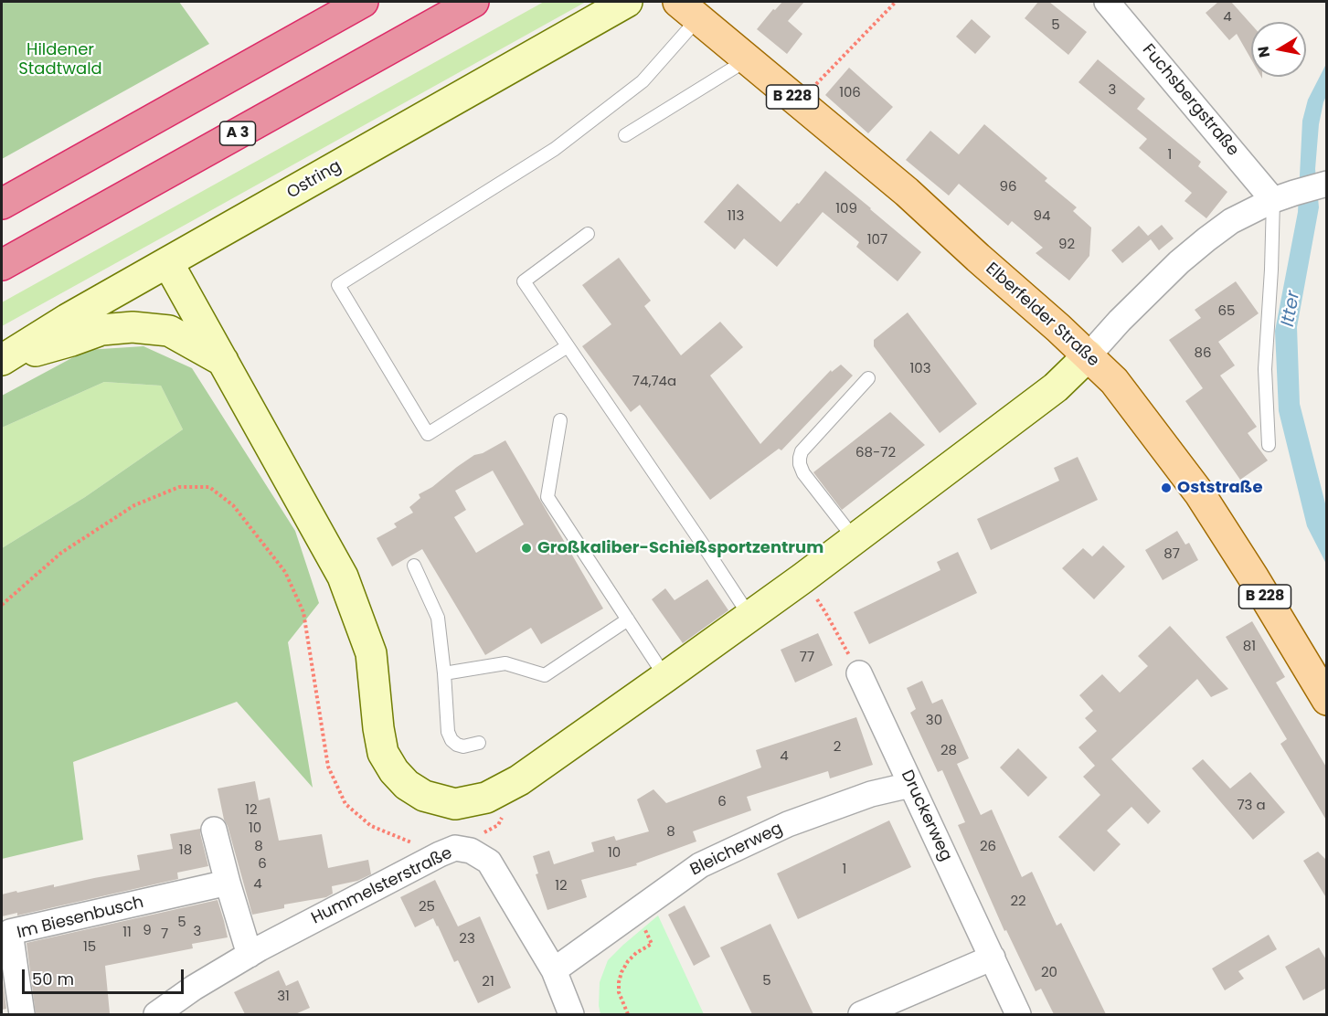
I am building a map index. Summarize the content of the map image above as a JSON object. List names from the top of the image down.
{
  "streets": {
    "highway": ["A 3"],
    "main road": ["B 228", "Ostring", "Elberfelder Straße"],
    "street": [
      "Fuchsbergstraße",
      "Druckerweg",
      "Bleicherweg",
      "Hummelsterstraße",
      "Im Biesenbusch"
    ]
  },
  "crossings": [
    ["Druckerweg", "Bleicherweg"],
    ["Bleicherweg", "Hummelsterstraße"]
  ],
  "water": ["Itter"],
  "parks": ["Hildener Stadtwald"],
  "places": ["Oststraße", "Großkaliber-Schießsportzentrum"],
  "house_numbers": [
    "4",
    "5",
    "3",
    "106",
    "1",
    "96",
    "109",
    "113",
    "94",
    "107",
    "92",
    "65",
    "86",
    "103",
    "74,74a",
    "68-72",
    "87",
    "81",
    "77",
    "30",
    "2",
    "28",
    "4",
    "6",
    "73 a",
    "12",
    "10",
    "8",
    "8",
    "26",
    "18",
    "10",
    "6",
    "1",
    "4",
    "12",
    "22",
    "25",
    "5",
    "9",
    "3",
    "11",
    "7",
    "23",
    "15",
    "20",
    "5",
    "21",
    "31"
  ],
  "scale_bar": "50 m",
  "north": "left"
}
